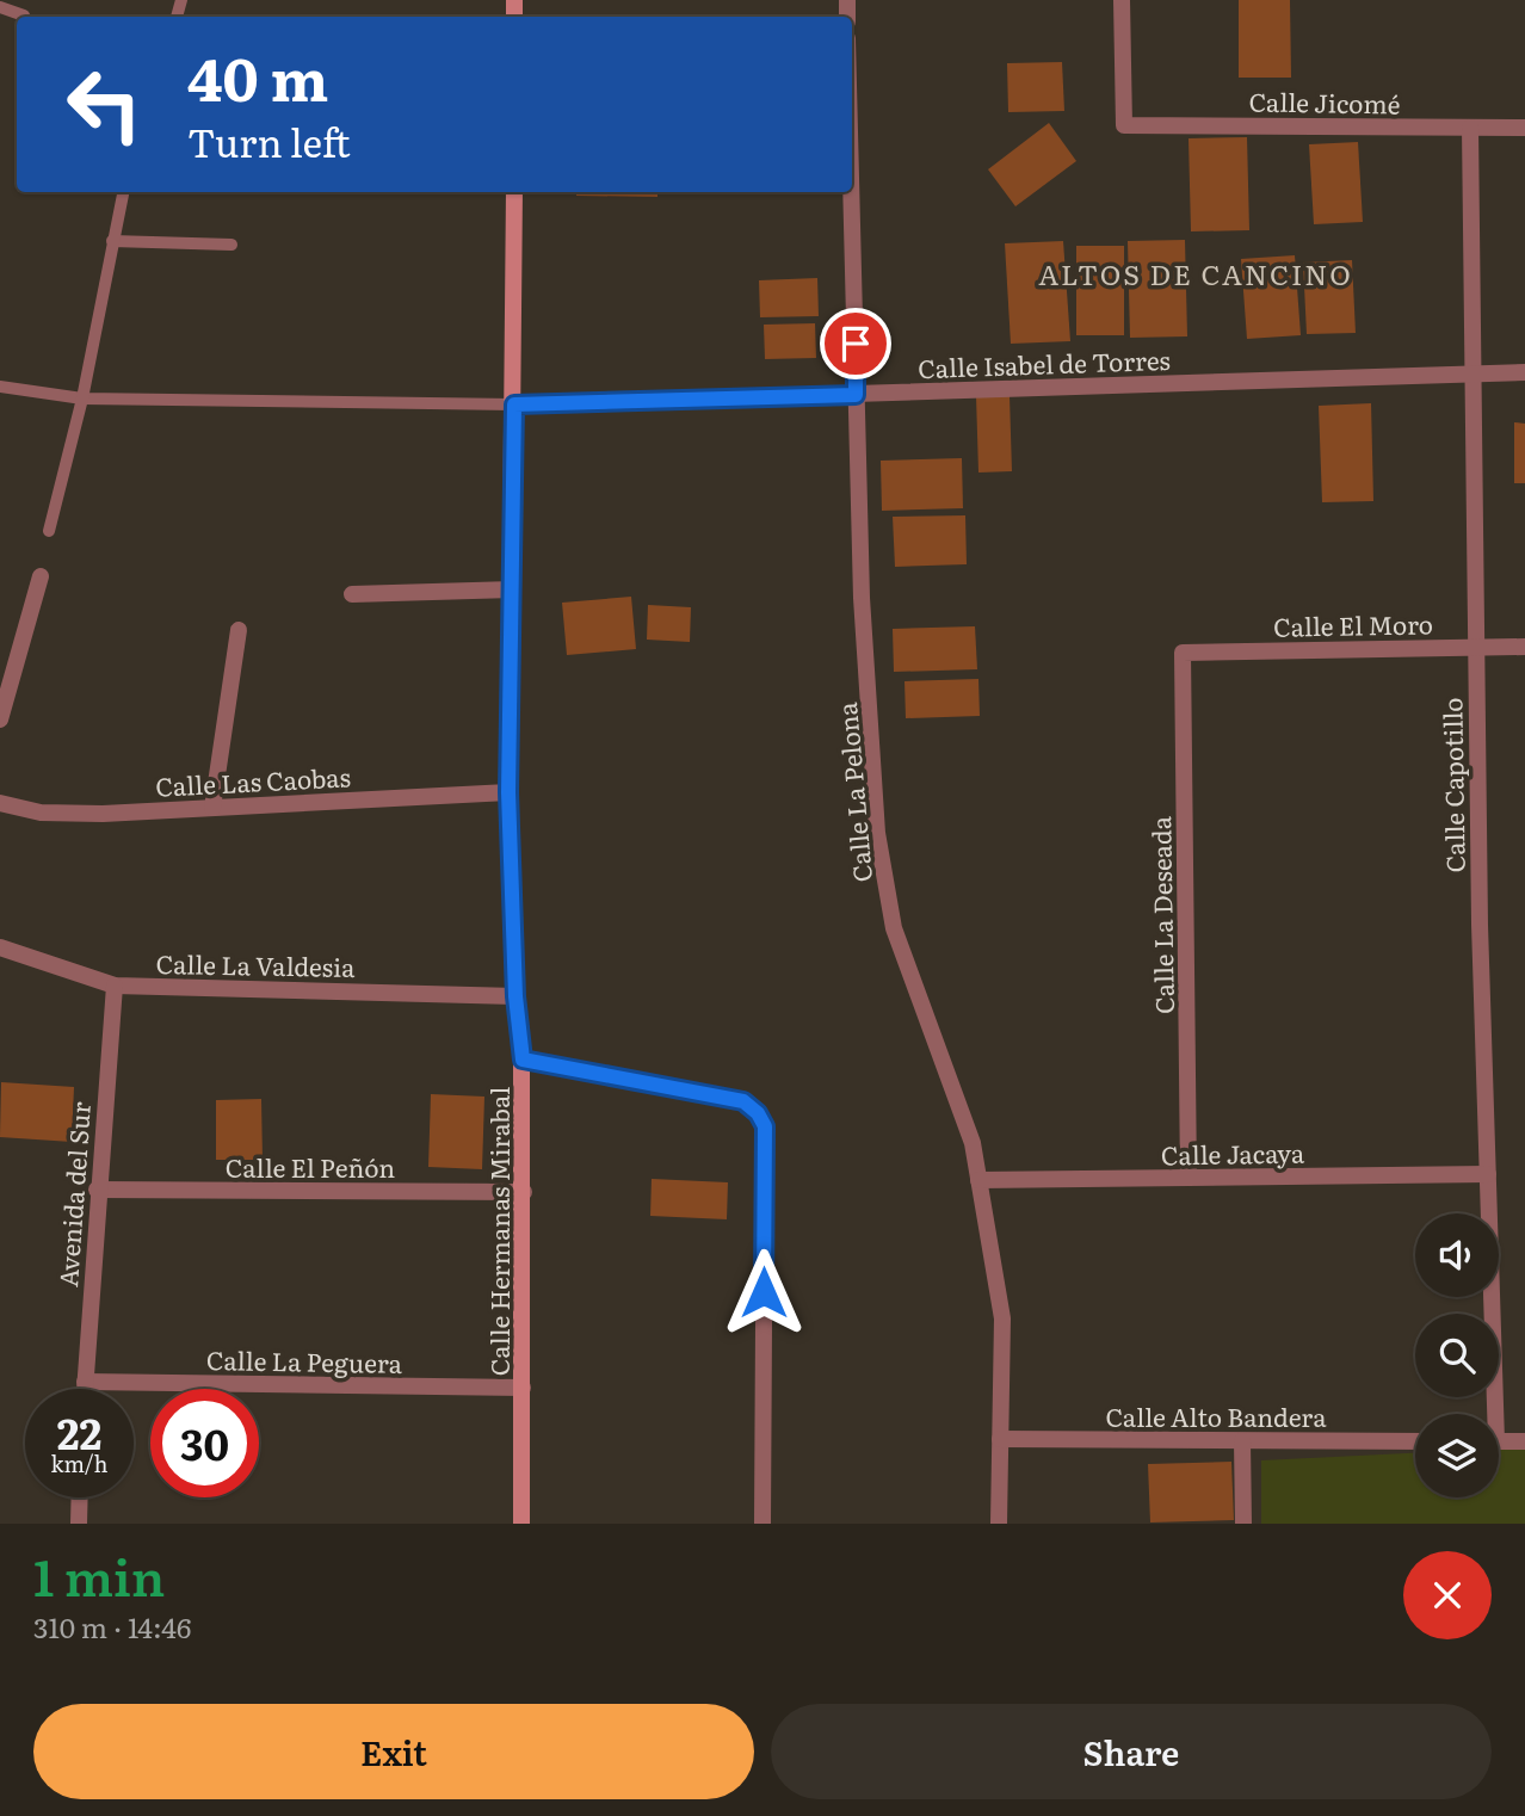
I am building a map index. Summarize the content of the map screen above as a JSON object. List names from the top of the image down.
{
  "streets": {
    "street": [
      "Calle Jicomé",
      "Calle Isabel de Torres",
      "Calle El Moro",
      "Calle Las Caobas",
      "Calle Capotillo",
      "Calle La Pelona",
      "Calle La Deseada",
      "Calle La Valdesia",
      "Calle Jacaya",
      "Calle El Peñón",
      "Avenida del Sur",
      "Calle Hermanas Mirabal",
      "Calle La Peguera",
      "Calle Alto Bandera"
    ]
  },
  "crossings": [
    ["Calle Jicomé", "Calle Capotillo"],
    ["Calle Isabel de Torres", "Calle Capotillo"],
    ["Calle Isabel de Torres", "Calle La Pelona"],
    ["Calle Isabel de Torres", "Calle Hermanas Mirabal"],
    ["Calle El Moro", "Calle Capotillo"],
    ["Calle El Moro", "Calle La Deseada"],
    ["Calle Las Caobas", "Calle Hermanas Mirabal"],
    ["Calle Capotillo", "Calle Jacaya"],
    ["Calle La Pelona", "Calle Jacaya"],
    ["Calle La Pelona", "Calle Alto Bandera"],
    ["Calle La Deseada", "Calle Jacaya"],
    ["Calle La Valdesia", "Avenida del Sur"],
    ["Calle La Valdesia", "Calle Hermanas Mirabal"],
    ["Calle El Peñón", "Avenida del Sur"],
    ["Calle El Peñón", "Calle Hermanas Mirabal"],
    ["Avenida del Sur", "Calle La Peguera"],
    ["Calle Hermanas Mirabal", "Calle La Peguera"]
  ],
  "districts": ["ALTOS DE CANCINO"],
  "page": {
    "turn": ["40 m", "Turn left"],
    "speed": "22 km/h",
    "limit": "30",
    "heading": ["1 min", "310 m · 14:46"],
    "buttons": ["Exit", "Share"]
  }
}
